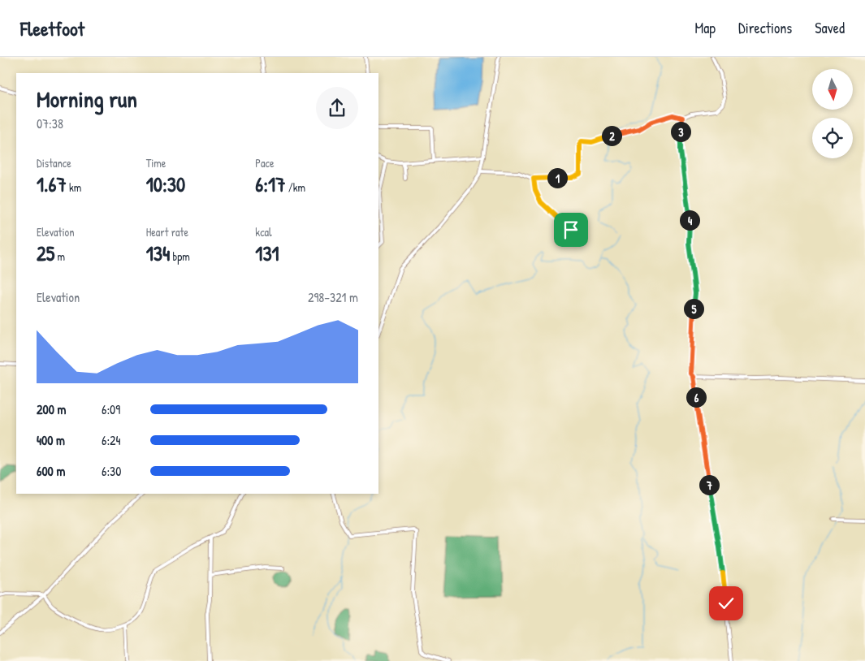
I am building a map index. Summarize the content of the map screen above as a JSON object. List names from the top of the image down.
{
  "north": "bottom",
  "page": {
    "header": "Fleetfoot",
    "nav": ["Map", "Directions", "Saved"],
    "heading": ["Morning run", "07:38"],
    "pins": [
      "3",
      "2",
      "1",
      "4",
      "5",
      "6",
      "7"
    ],
    "stats": [
      ["Distance", "1.67 km"],
      ["Time", "10:30"],
      ["Pace", "6:17 /km"],
      ["Elevation", "25 m"],
      ["Heart rate", "134 bpm"],
      ["kcal", "131"]
    ],
    "chart": ["Elevation", "298–321 m"],
    "list": [
      {
        "name": "200 m",
        "note": "6:09"
      },
      {
        "name": "400 m",
        "note": "6:24"
      },
      {
        "name": "600 m",
        "note": "6:30"
      }
    ]
  }
}
